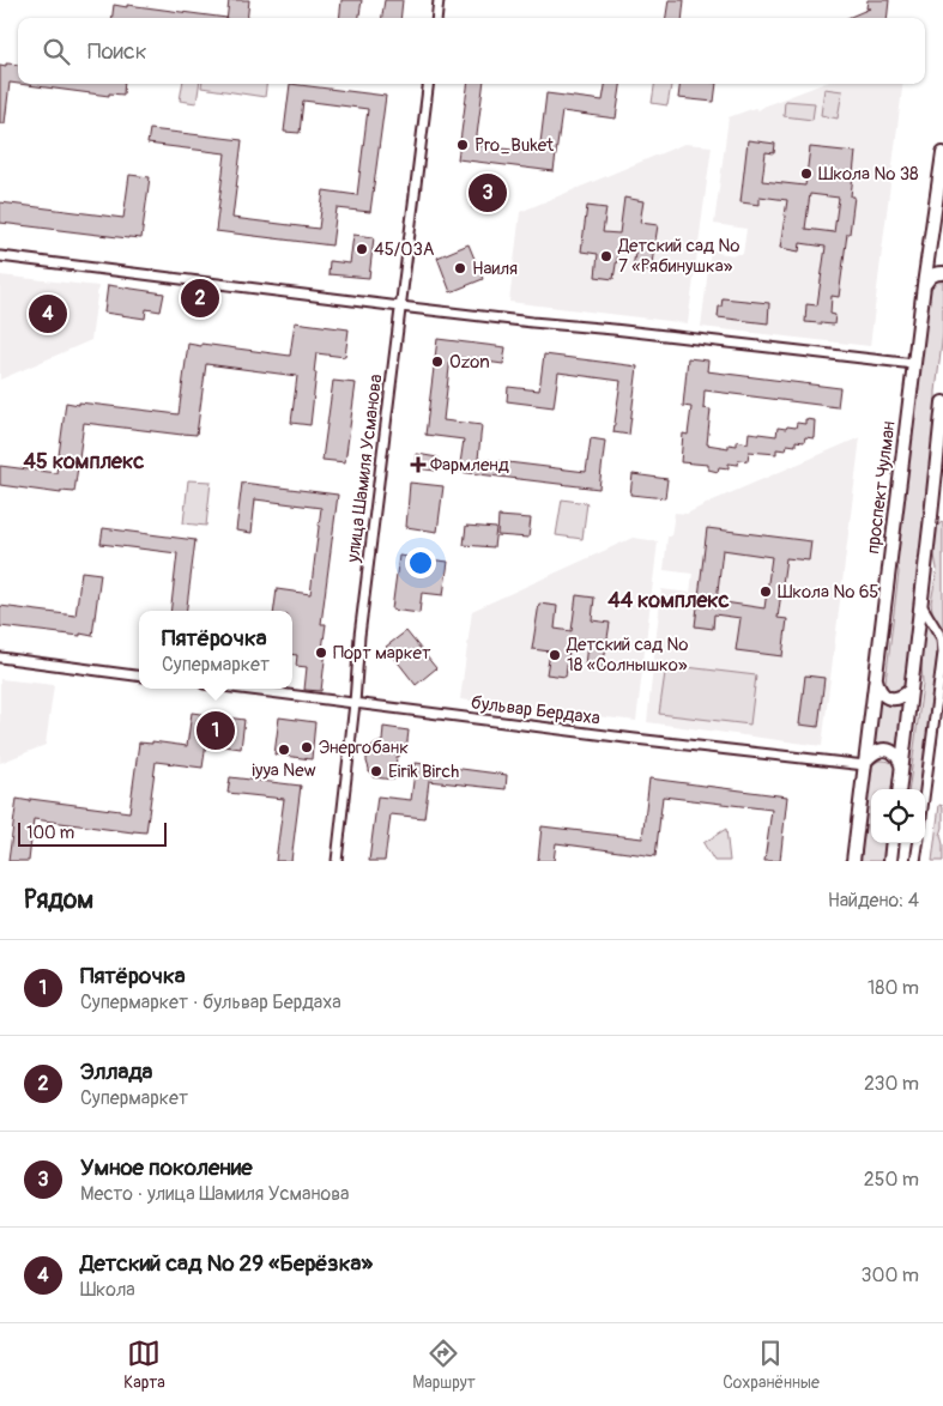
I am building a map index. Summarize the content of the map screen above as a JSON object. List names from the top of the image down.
{
  "streets": {
    "main road": ["проспект Чулман"],
    "street": ["улица Шамиля Усманова", "бульвар Бердаха"]
  },
  "crossings": [
    ["улица Шамиля Усманова", "бульвар Бердаха"],
    ["проспект Чулман", "бульвар Бердаха"]
  ],
  "districts": ["45 комплекс", "44 комплекс"],
  "places": {
    "other": [
      "Pro_Buket",
      "Школа № 38",
      "45/03А",
      "Детский сад № 7 «Рябинушка»",
      "Наиля",
      "Ozon",
      "Школа № 65",
      "Порт маркет",
      "Детский сад № 18 «Солнышко»",
      "Энергобанк",
      "iyya New",
      "Eirik Birch"
    ],
    "health": ["Фармленд"]
  },
  "scale_bar": "100 m",
  "page": {
    "search": "Поиск",
    "pins": [
      "3",
      "2",
      "4",
      "1"
    ],
    "popup": ["Пятёрочка", "Супермаркет"],
    "scale": "100 m",
    "heading": ["Рядом", "Найдено: 4"],
    "list": [
      {
        "mark": "1",
        "name": "Пятёрочка",
        "note": "Супермаркет · бульвар Бердаха",
        "value": "180 m"
      },
      {
        "mark": "2",
        "name": "Эллада",
        "note": "Супермаркет",
        "value": "230 m"
      },
      {
        "mark": "3",
        "name": "Умное поколение",
        "note": "Место · улица Шамиля Усманова",
        "value": "250 m"
      },
      {
        "mark": "4",
        "name": "Детский сад № 29 «Берёзка»",
        "note": "Школа",
        "value": "300 m"
      }
    ],
    "nav": ["Карта", "Маршрут", "Сохранённые"]
  }
}
